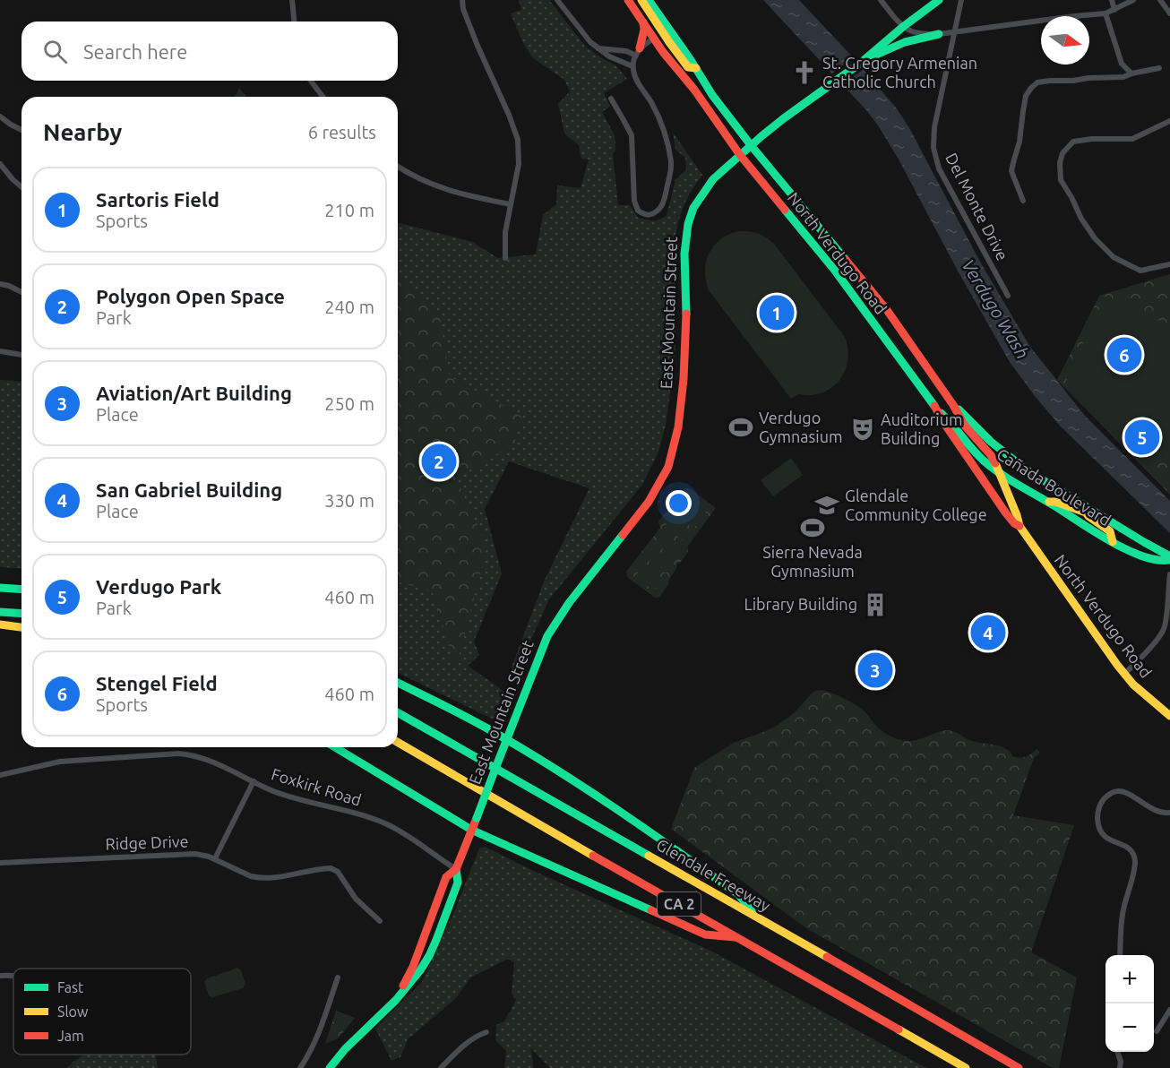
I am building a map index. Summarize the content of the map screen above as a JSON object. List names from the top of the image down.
{
  "streets": {
    "main road": [
      "North Verdugo Road",
      "East Mountain Street",
      "Cañada Boulevard",
      "Glendale Freeway",
      "CA 2"
    ],
    "street": ["Del Monte Drive", "Foxkirk Road", "Ridge Drive"]
  },
  "crossings": [
    ["North Verdugo Road", "East Mountain Street"],
    ["North Verdugo Road", "Cañada Boulevard"],
    ["East Mountain Street", "Foxkirk Road"]
  ],
  "water": ["Verdugo Wash"],
  "places": {
    "church": ["St. Gregory Armenian Catholic Church"],
    "sports": ["Verdugo Gymnasium", "Sierra Nevada Gymnasium"],
    "theatre": ["Auditorium Building"],
    "school or university": ["Glendale Community College"],
    "building": ["Library Building"]
  },
  "legend": ["Fast", "Slow", "Jam"],
  "north": "right",
  "page": {
    "search": "Search here",
    "heading": ["Nearby", "6 results"],
    "list": [
      {
        "mark": "1",
        "name": "Sartoris Field",
        "note": "Sports",
        "value": "210 m"
      },
      {
        "mark": "2",
        "name": "Polygon Open Space",
        "note": "Park",
        "value": "240 m"
      },
      {
        "mark": "3",
        "name": "Aviation/Art Building",
        "note": "Place",
        "value": "250 m"
      },
      {
        "mark": "4",
        "name": "San Gabriel Building",
        "note": "Place",
        "value": "330 m"
      },
      {
        "mark": "5",
        "name": "Verdugo Park",
        "note": "Park",
        "value": "460 m"
      },
      {
        "mark": "6",
        "name": "Stengel Field",
        "note": "Sports",
        "value": "460 m"
      }
    ],
    "pins": [
      "1",
      "6",
      "5",
      "2",
      "4",
      "3"
    ],
    "map_buttons": ["+", "−"]
  }
}
